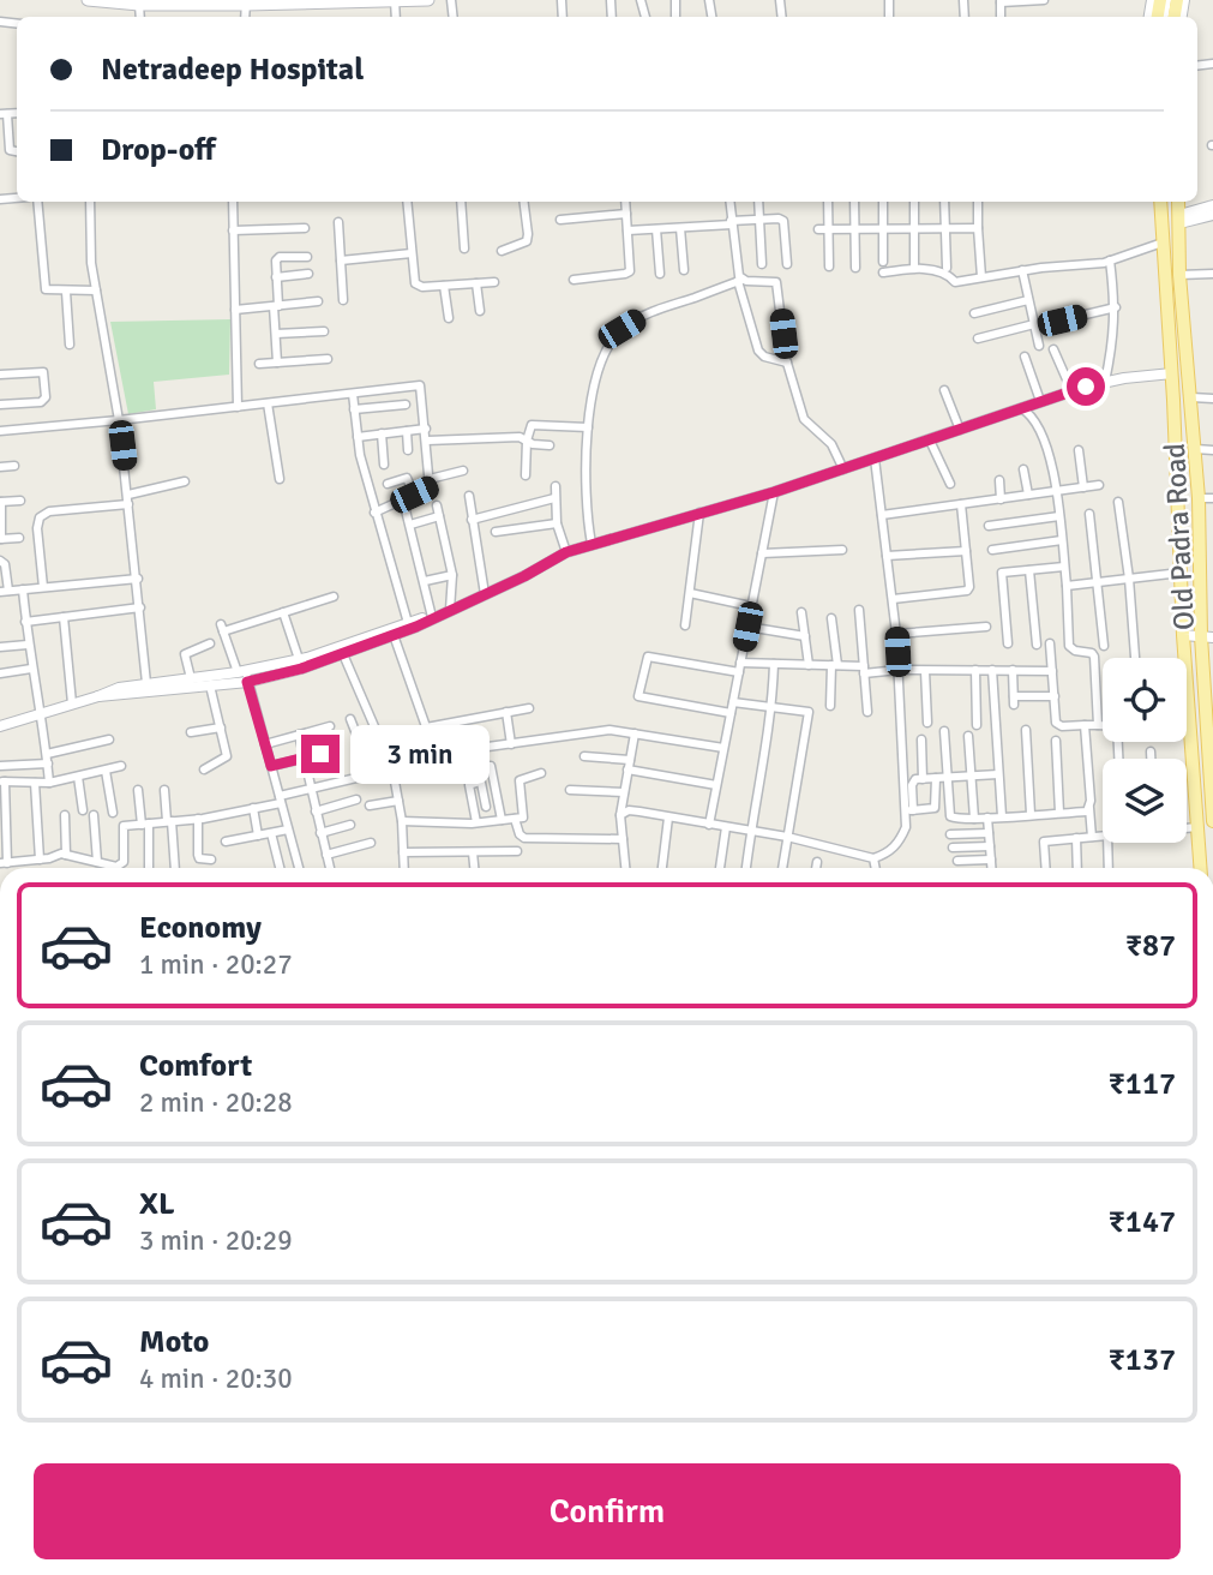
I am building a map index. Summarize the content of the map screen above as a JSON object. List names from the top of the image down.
{
  "streets": {
    "main road": ["Old Padra Road"]
  },
  "page": {
    "banner": ["Netradeep Hospital", "Drop-off"],
    "bubble": "3 min",
    "list": [
      {
        "name": "Economy",
        "note": "1 min · 20:27",
        "value": "₹87"
      },
      {
        "name": "Comfort",
        "note": "2 min · 20:28",
        "value": "₹117"
      },
      {
        "name": "XL",
        "note": "3 min · 20:29",
        "value": "₹147"
      },
      {
        "name": "Moto",
        "note": "4 min · 20:30",
        "value": "₹137"
      }
    ],
    "buttons": "Confirm"
  }
}
